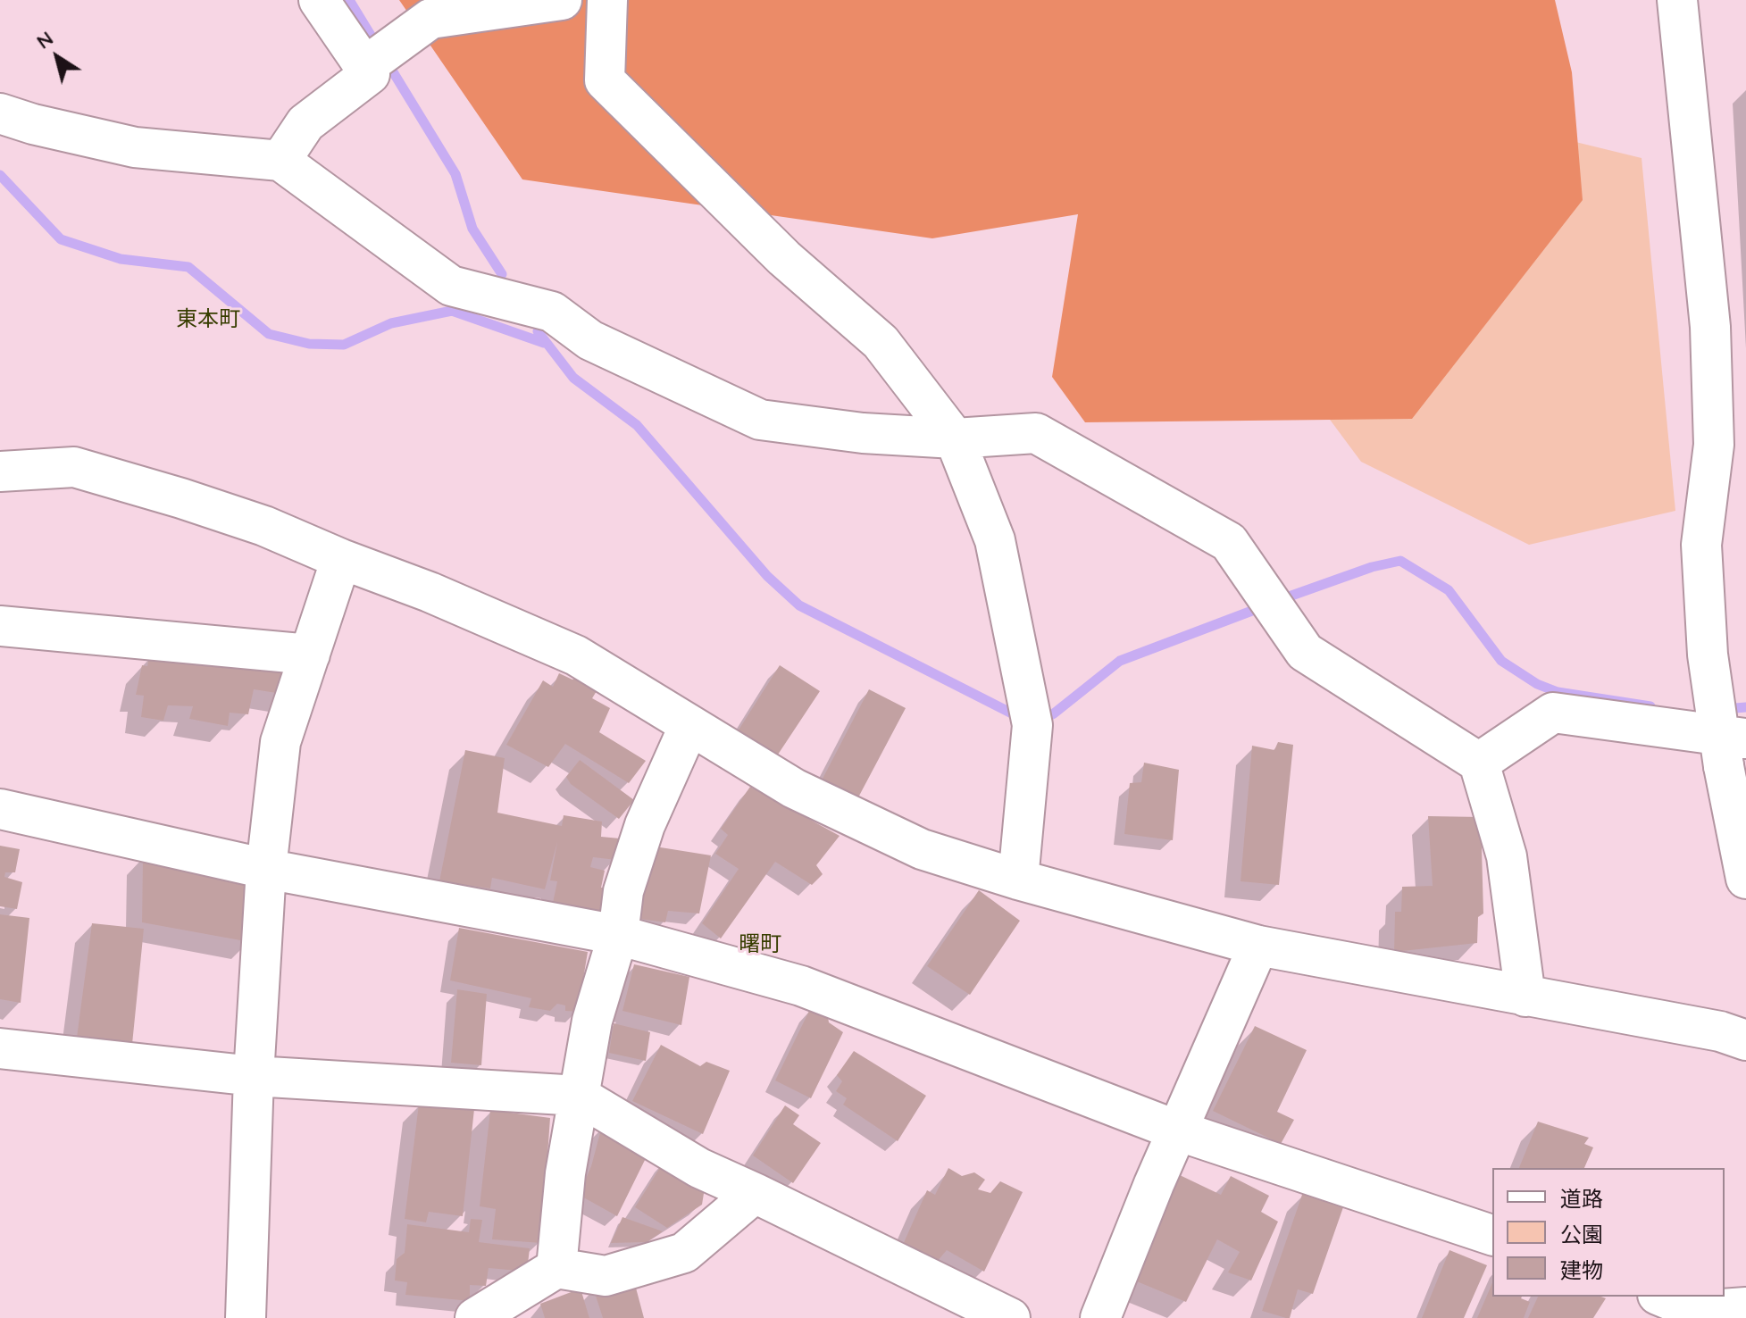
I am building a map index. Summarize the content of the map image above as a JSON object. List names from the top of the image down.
{
  "districts": ["東本町", "曙町"],
  "legend": ["道路", "公園", "建物"],
  "north": "top left"
}
